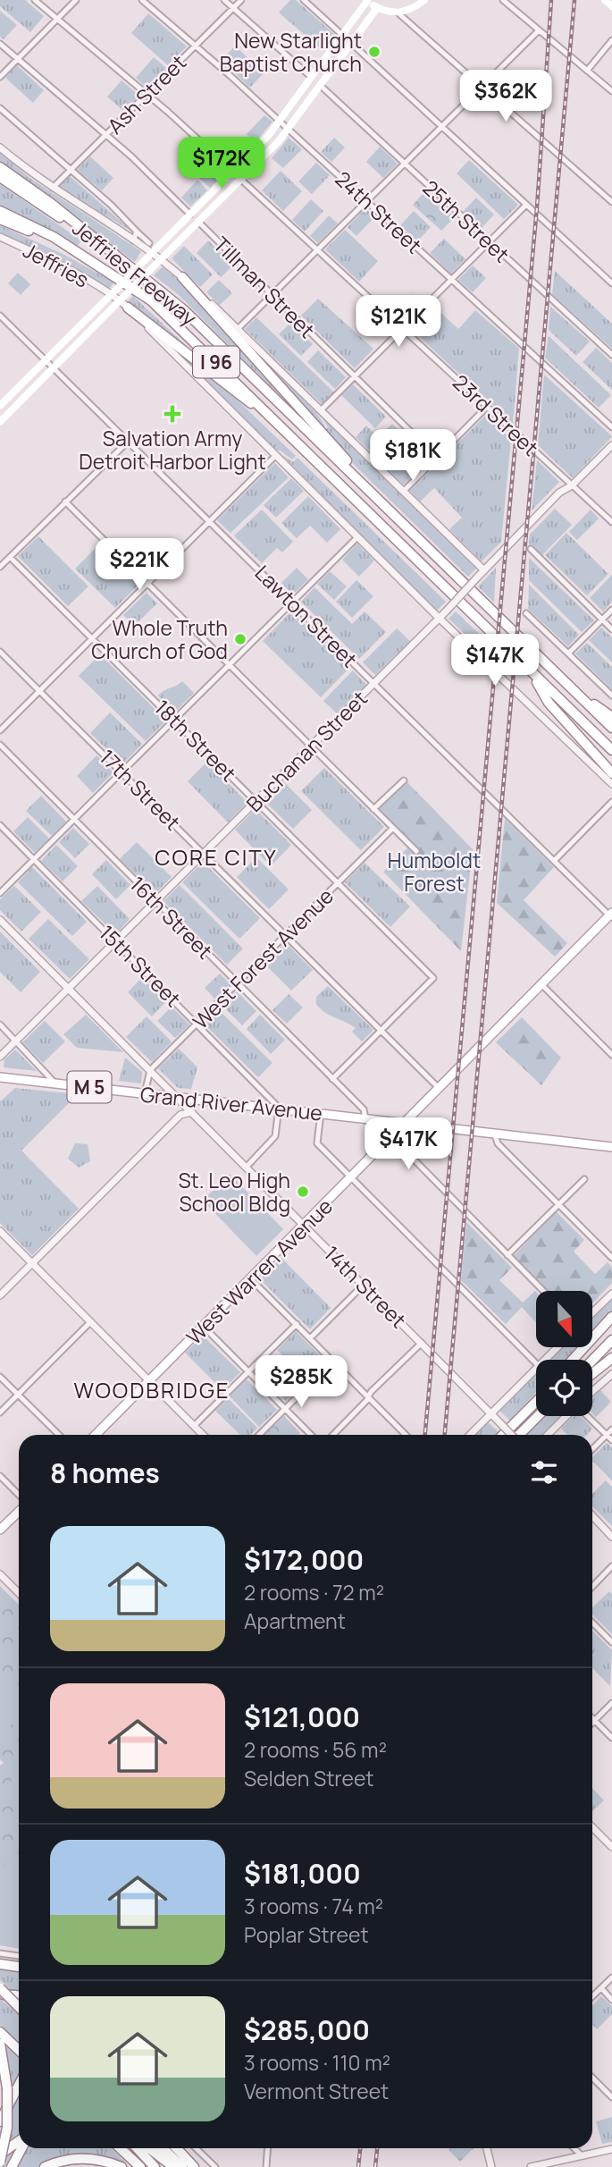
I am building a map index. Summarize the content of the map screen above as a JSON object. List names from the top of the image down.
{
  "streets": {
    "highway": ["Jeffries Freeway", "I 96"],
    "main road": ["M 5", "Grand River Avenue", "West Warren Avenue"],
    "street": [
      "Ash Street",
      "24th Street",
      "25th Street",
      "Jeffries",
      "Tillman Street",
      "23rd Street",
      "Lawton Street",
      "18th Street",
      "Buchanan Street",
      "17th Street",
      "16th Street",
      "West Forest Avenue",
      "15th Street",
      "14th Street"
    ]
  },
  "crossings": [
    ["Ash Street", "24th Street"],
    ["Jeffries", "Buchanan Street"],
    ["23rd Street", "Buchanan Street"],
    ["Lawton Street", "Buchanan Street"],
    ["Lawton Street", "West Warren Avenue"],
    ["18th Street", "Buchanan Street"],
    ["18th Street", "17th Street"],
    ["18th Street", "West Forest Avenue"],
    ["Buchanan Street", "17th Street"],
    ["Buchanan Street", "16th Street"],
    ["Buchanan Street", "15th Street"],
    ["Buchanan Street", "14th Street"],
    ["17th Street", "West Forest Avenue"],
    ["17th Street", "West Warren Avenue"],
    ["16th Street", "West Forest Avenue"],
    ["16th Street", "Grand River Avenue"],
    ["16th Street", "West Warren Avenue"],
    ["West Forest Avenue", "15th Street"],
    ["West Forest Avenue", "14th Street"],
    ["15th Street", "Grand River Avenue"],
    ["Grand River Avenue", "West Warren Avenue"],
    ["Grand River Avenue", "14th Street"],
    ["West Warren Avenue", "14th Street"]
  ],
  "districts": ["CORE CITY", "WOODBRIDGE"],
  "parks": ["Humboldt Forest"],
  "places": {
    "other": ["New Starlight Baptist Church", "Whole Truth Church of God", "St. Leo High School Bldg"],
    "health": ["Salvation Army Detroit Harbor Light"]
  },
  "north": "bottom",
  "page": {
    "price": [
      "$362K",
      "$172K",
      "$121K",
      "$181K",
      "$221K",
      "$147K",
      "$417K",
      "$285K"
    ],
    "heading": "8 homes",
    "list": [
      {
        "name": "$172,000",
        "note": "2 rooms · 72 m² · Apartment"
      },
      {
        "name": "$121,000",
        "note": "2 rooms · 56 m² · Selden Street"
      },
      {
        "name": "$181,000",
        "note": "3 rooms · 74 m² · Poplar Street"
      },
      {
        "name": "$285,000",
        "note": "3 rooms · 110 m² · Vermont Street"
      }
    ]
  }
}
